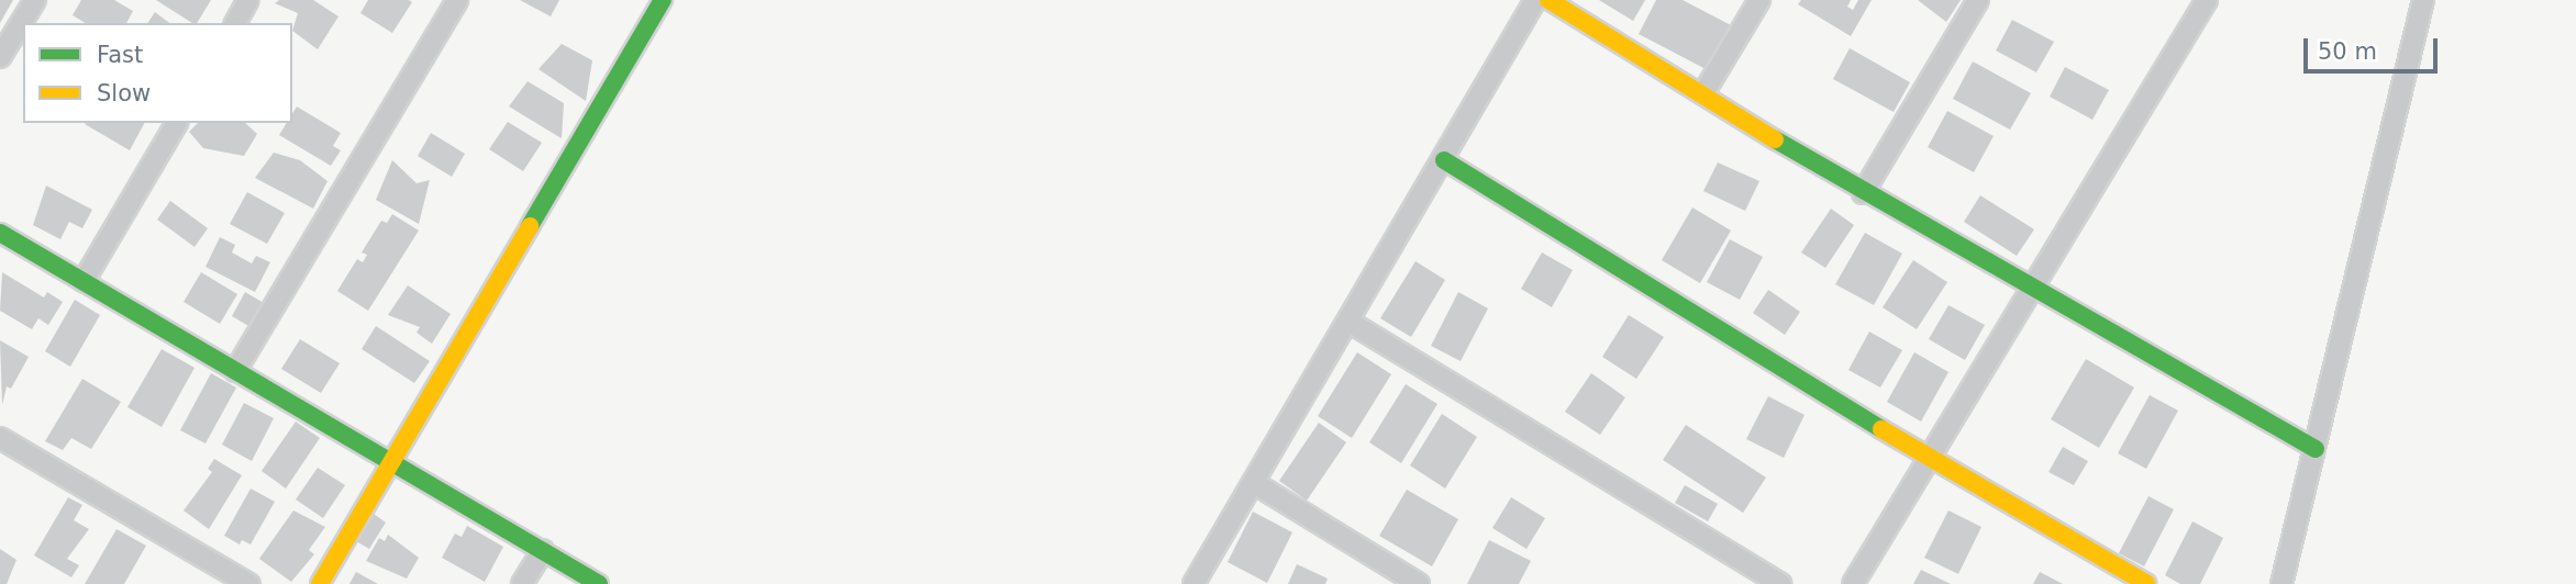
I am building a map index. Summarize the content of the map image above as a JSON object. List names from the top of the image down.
{
  "legend": ["Fast", "Slow"],
  "scale_bar": "50 m"
}
